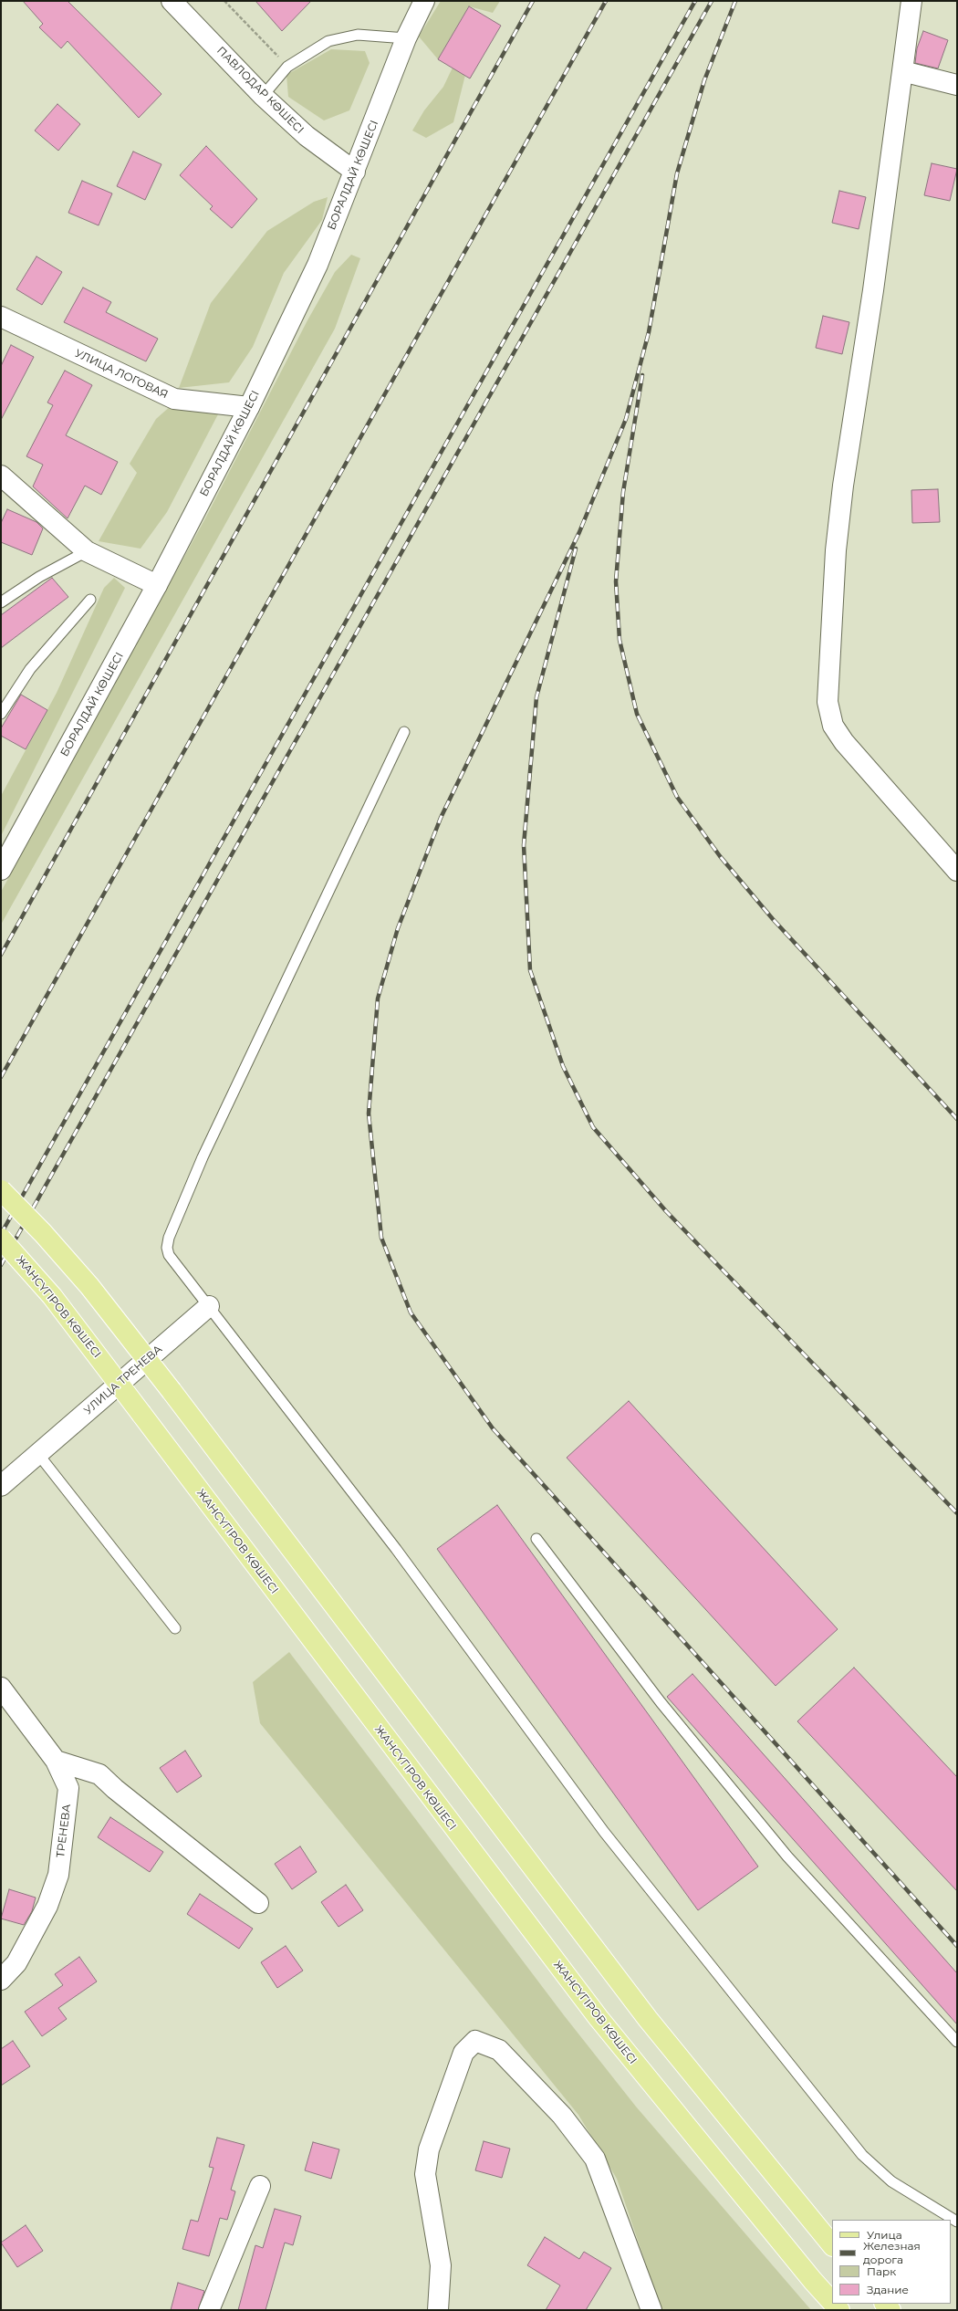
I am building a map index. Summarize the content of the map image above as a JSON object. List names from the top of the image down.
{
  "streets": {
    "main road": ["ЖАНСҮГІРОВ КӨШЕСІ"],
    "street": [
      "ПАВЛОДАР КӨШЕСІ",
      "БОРАЛДАЙ КӨШЕСІ",
      "УЛИЦА ЛОГОВАЯ",
      "УЛИЦА ТРЕНЕВА",
      "ТРЕНЕВА"
    ]
  },
  "crossings": [
    ["ПАВЛОДАР КӨШЕСІ", "БОРАЛДАЙ КӨШЕСІ"],
    ["БОРАЛДАЙ КӨШЕСІ", "УЛИЦА ЛОГОВАЯ"]
  ],
  "legend": [
    "Улица",
    "Железная дорога",
    "Парк",
    "Здание"
  ]
}
